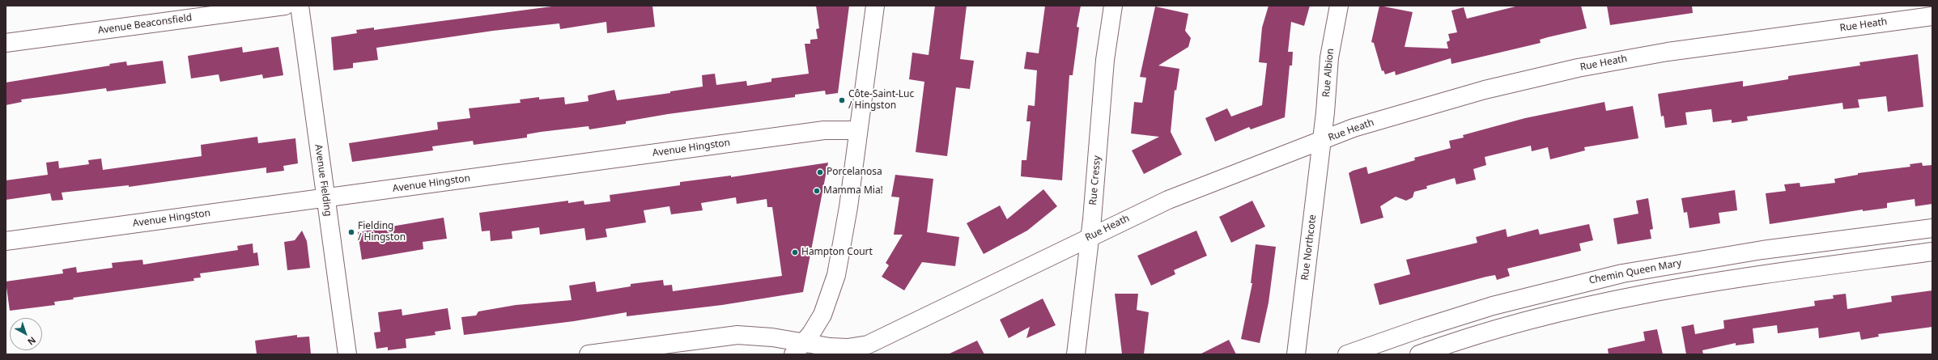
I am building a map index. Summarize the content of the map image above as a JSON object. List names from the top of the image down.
{
  "streets": {
    "street": [
      "Avenue Beaconsfield",
      "Rue Heath",
      "Rue Albion",
      "Avenue Hingston",
      "Avenue Fielding",
      "Rue Cressy",
      "Rue Northcote",
      "Chemin Queen Mary"
    ]
  },
  "crossings": [
    ["Rue Heath", "Rue Albion"],
    ["Rue Heath", "Rue Cressy"],
    ["Rue Heath", "Rue Northcote"],
    ["Rue Albion", "Rue Northcote"],
    ["Avenue Hingston", "Avenue Fielding"]
  ],
  "places": [
    "Côte-Saint-Luc / Hingston",
    "Porcelanosa",
    "Mamma Mia!",
    "Fielding / Hingston",
    "Hampton Court"
  ],
  "north": "bottom right"
}
